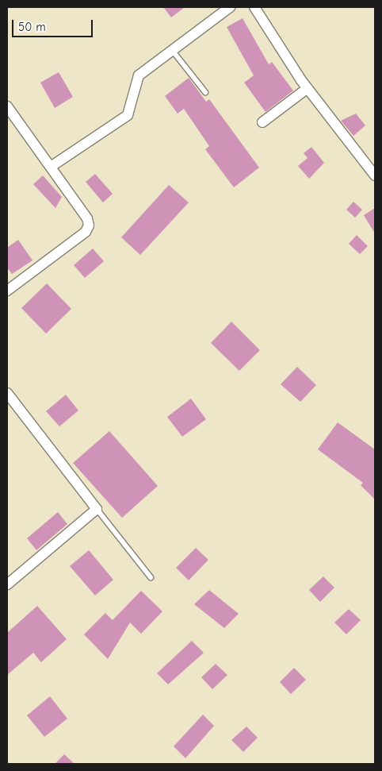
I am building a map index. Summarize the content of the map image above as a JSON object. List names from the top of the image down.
{
  "scale_bar": "50 m"
}
